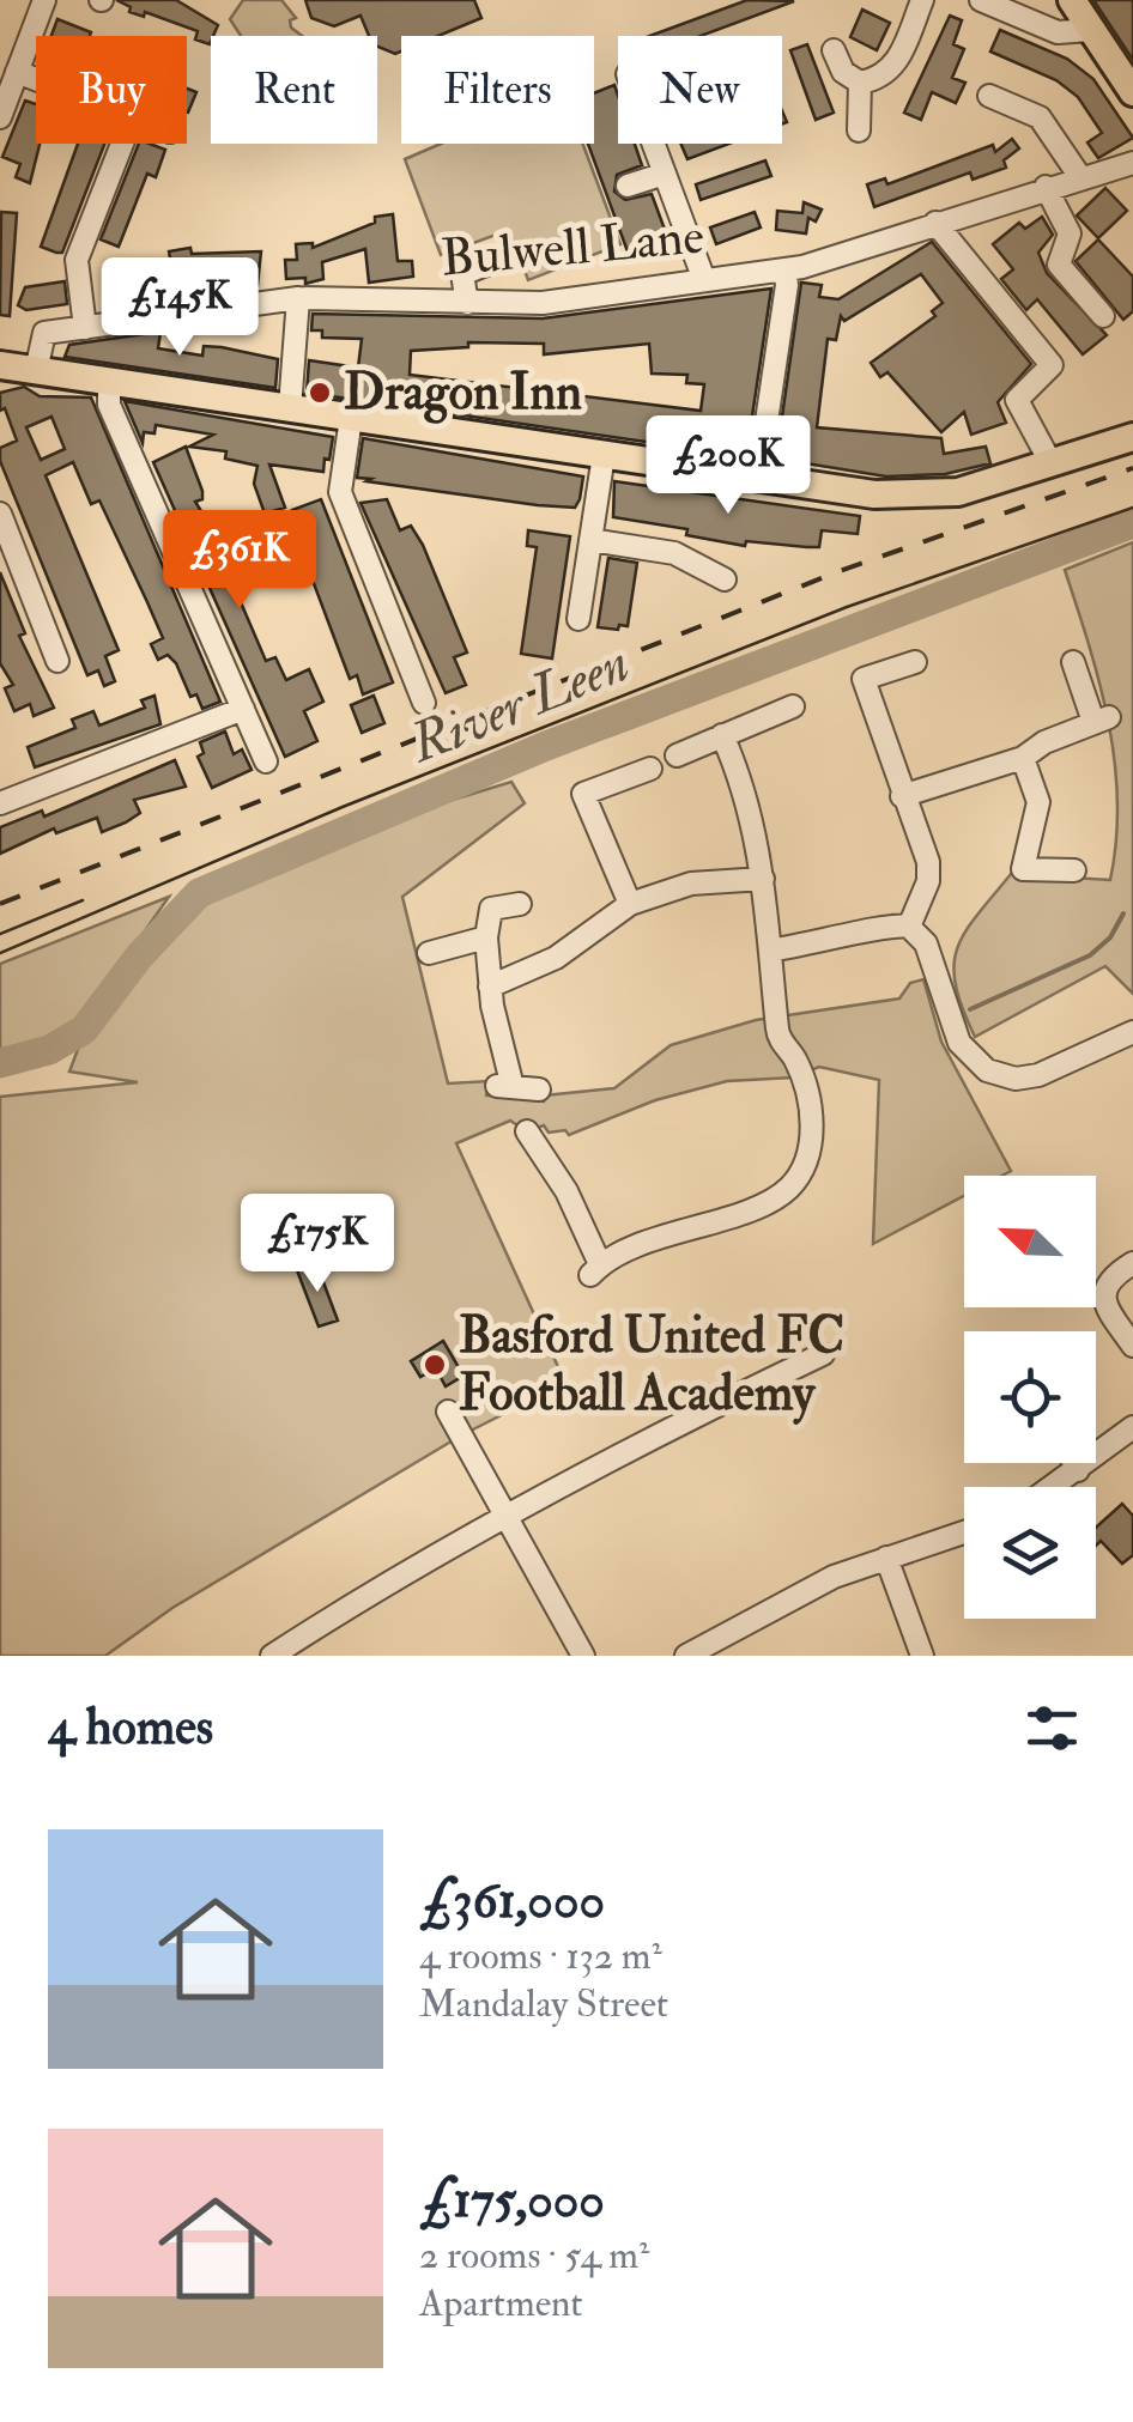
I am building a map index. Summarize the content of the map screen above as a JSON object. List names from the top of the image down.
{
  "streets": {
    "street": ["Bulwell Lane"]
  },
  "water": ["River Leen"],
  "places": ["Dragon Inn", "Basford United FC Football Academy"],
  "north": "top left",
  "page": {
    "chip": [
      "Buy",
      "Rent",
      "Filters",
      "New"
    ],
    "price": [
      "£145K",
      "£200K",
      "£361K",
      "£175K"
    ],
    "heading": "4 homes",
    "list": [
      {
        "name": "£361,000",
        "note": "4 rooms · 132 m² · Mandalay Street"
      },
      {
        "name": "£175,000",
        "note": "2 rooms · 54 m² · Apartment"
      }
    ]
  }
}
